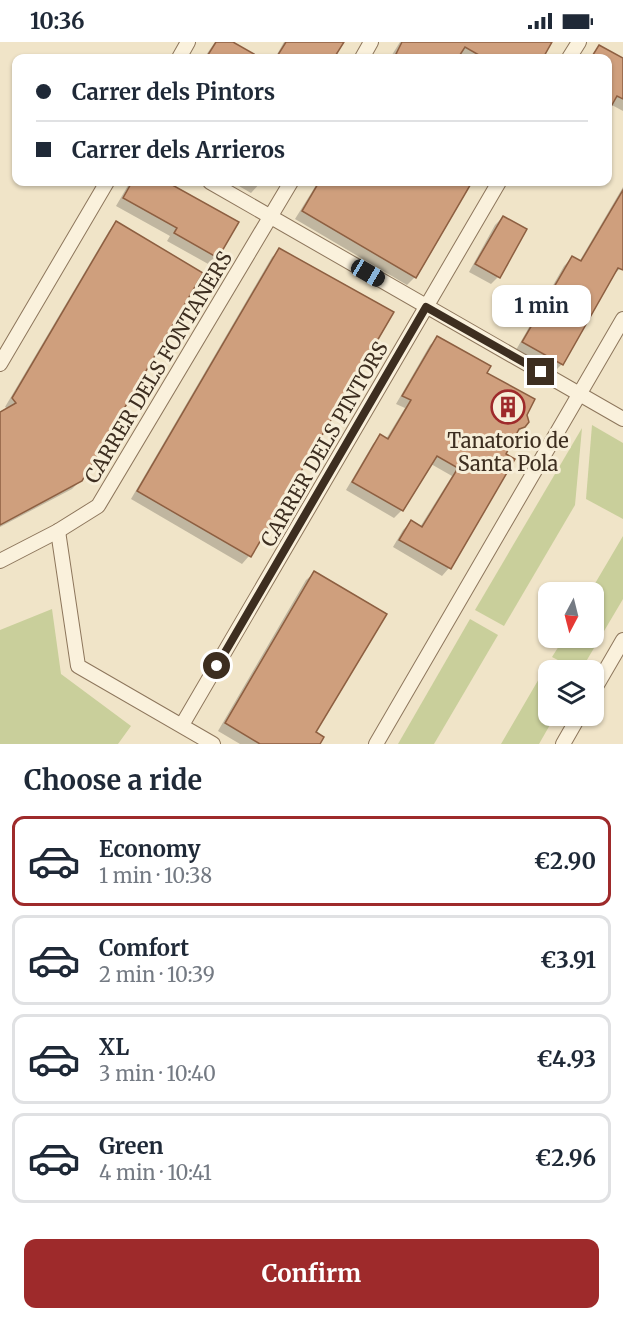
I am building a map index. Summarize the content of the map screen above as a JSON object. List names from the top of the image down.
{
  "streets": {
    "lane": ["CARRER DELS FONTANERS", "CARRER DELS PINTORS"]
  },
  "places": {
    "building": ["Tanatorio de Santa Pola"]
  },
  "north": "bottom",
  "page": {
    "status": "10:36",
    "banner": ["Carrer dels Pintors", "Carrer dels Arrieros"],
    "bubble": "1 min",
    "heading": "Choose a ride",
    "list": [
      {
        "name": "Economy",
        "note": "1 min · 10:38",
        "value": "€2.90"
      },
      {
        "name": "Comfort",
        "note": "2 min · 10:39",
        "value": "€3.91"
      },
      {
        "name": "XL",
        "note": "3 min · 10:40",
        "value": "€4.93"
      },
      {
        "name": "Green",
        "note": "4 min · 10:41",
        "value": "€2.96"
      }
    ],
    "buttons": "Confirm"
  }
}
